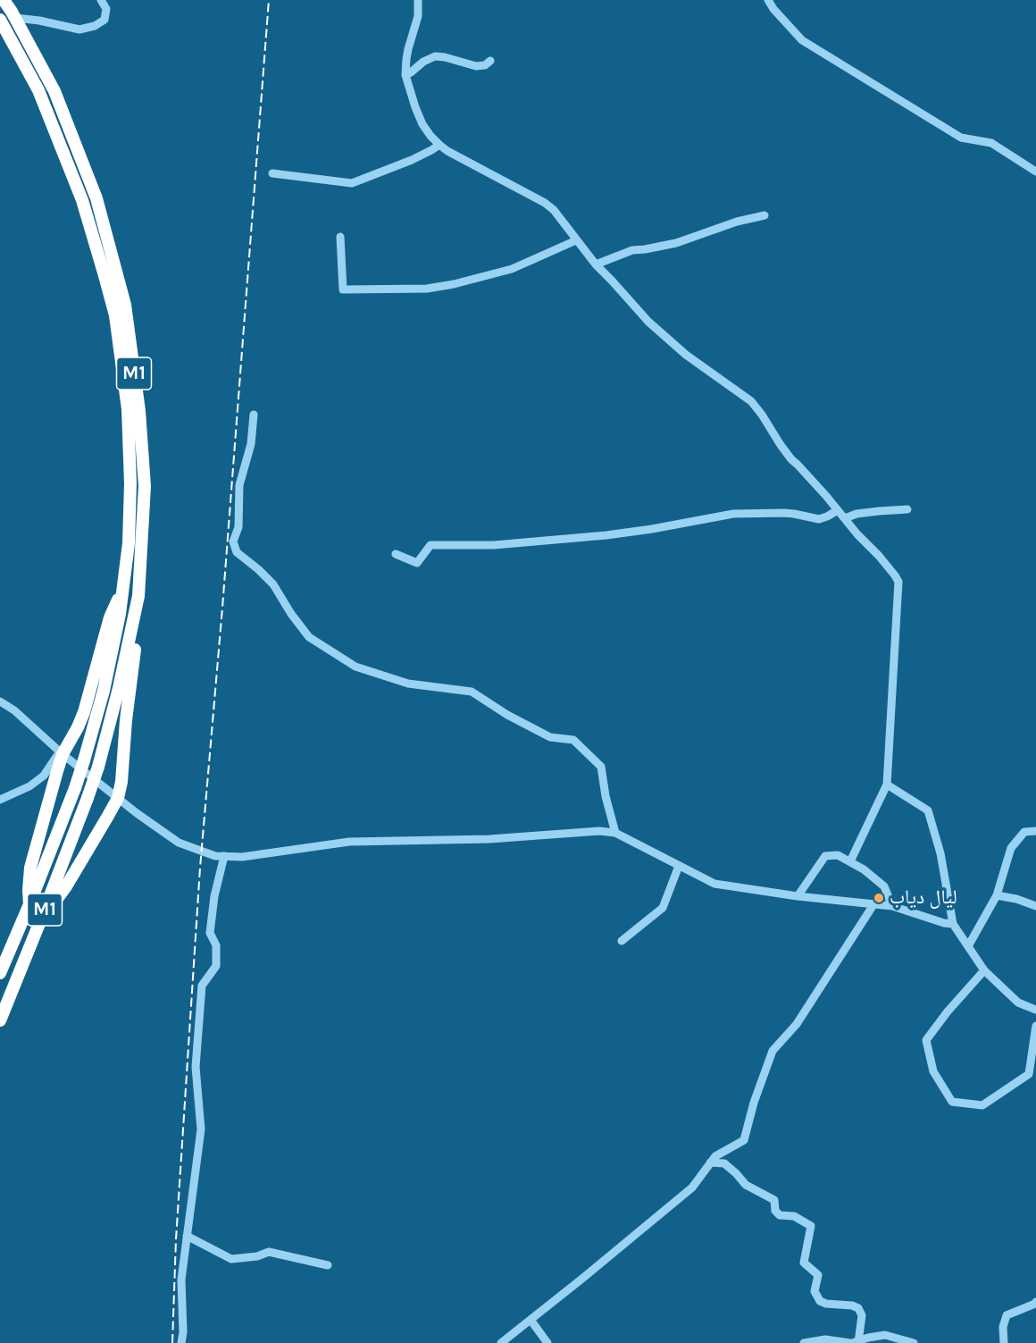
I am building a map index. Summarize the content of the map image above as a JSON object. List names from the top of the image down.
{
  "streets": {
    "highway": ["M1"]
  },
  "places": ["ليال دياب"]
}
